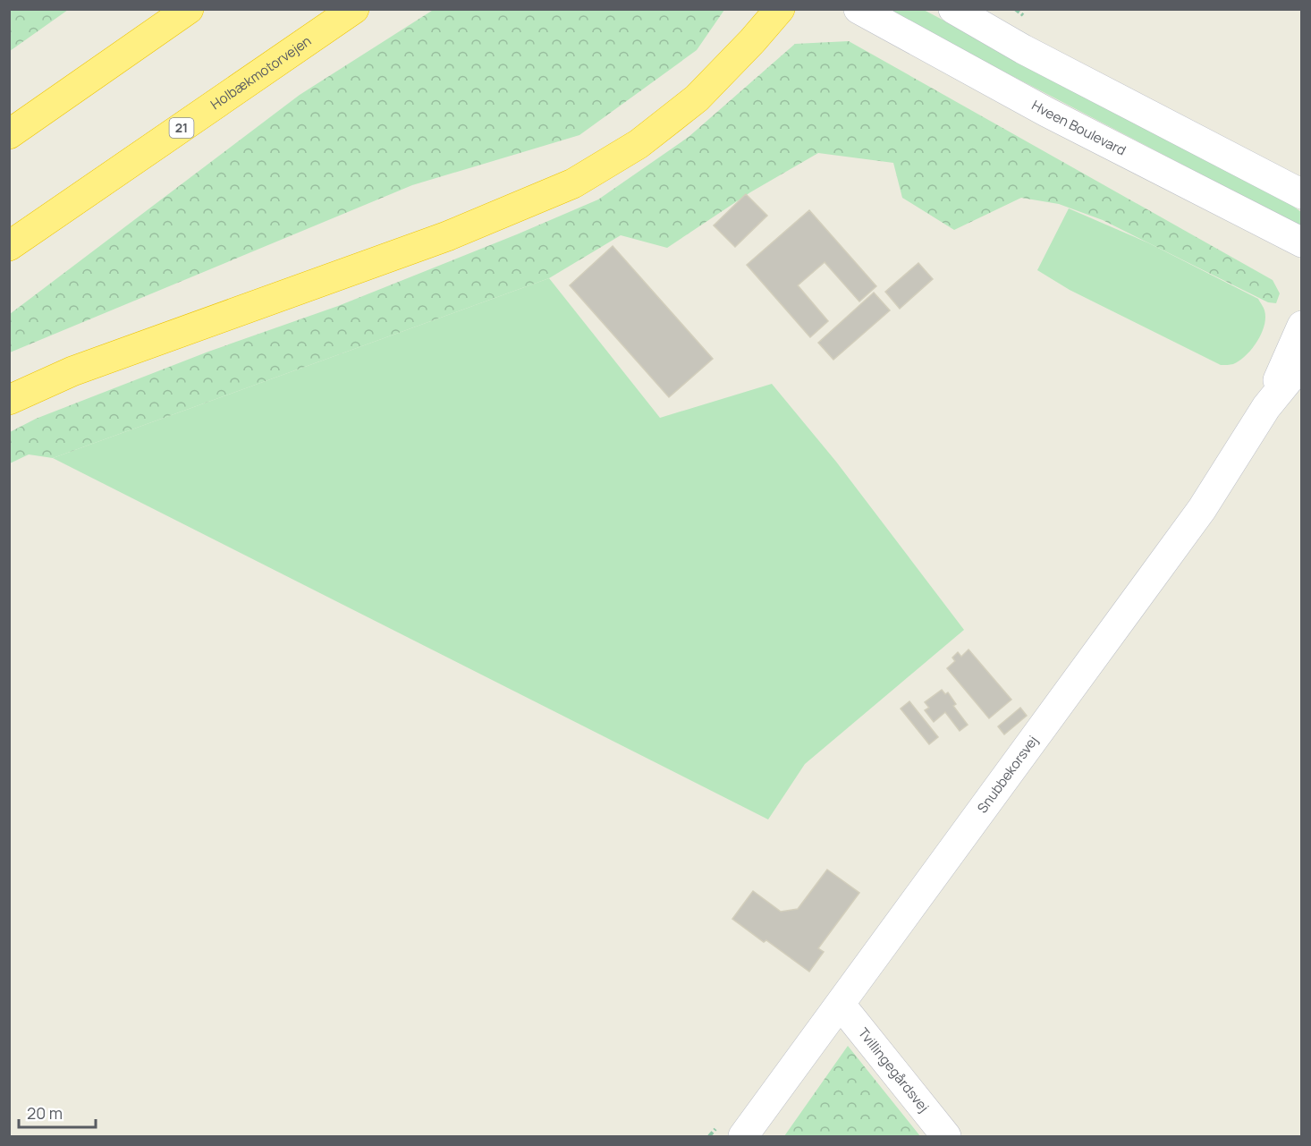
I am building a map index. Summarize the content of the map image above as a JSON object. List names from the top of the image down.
{
  "streets": {
    "highway": ["Holbækmotorvejen", "21"],
    "street": ["Hveen Boulevard", "Snubbekorsvej", "Tvillingegårdsvej"]
  },
  "crossings": [
    ["Snubbekorsvej", "Tvillingegårdsvej"]
  ],
  "scale_bar": "20 m"
}
